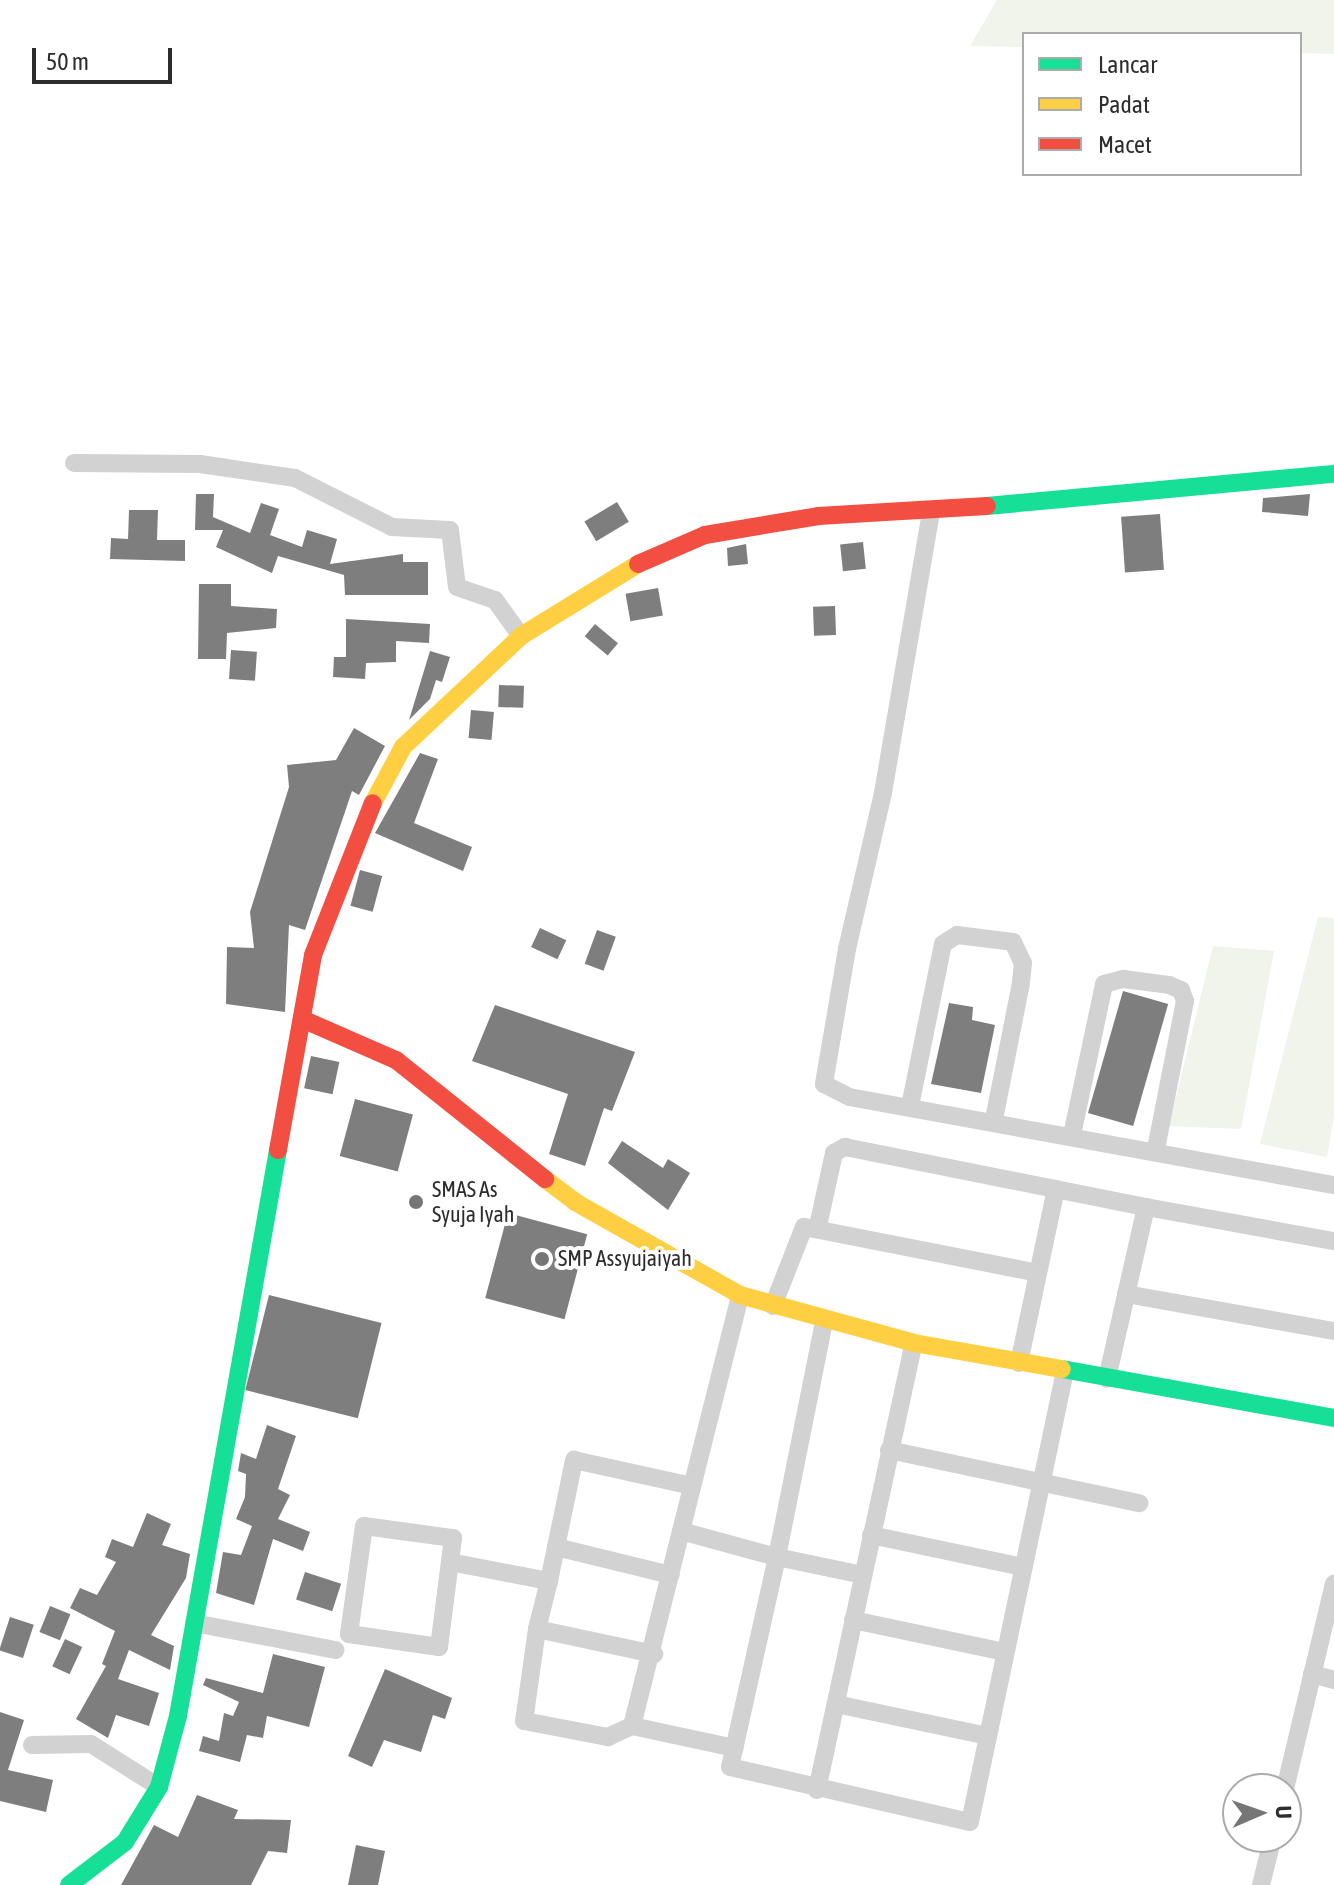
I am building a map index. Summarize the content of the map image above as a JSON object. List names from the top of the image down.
{
  "places": ["SMAS As Syuja Iyah", "SMP Assyujaiyah"],
  "legend": ["Lancar", "Padat", "Macet"],
  "scale_bar": "50 m",
  "north": "right"
}
